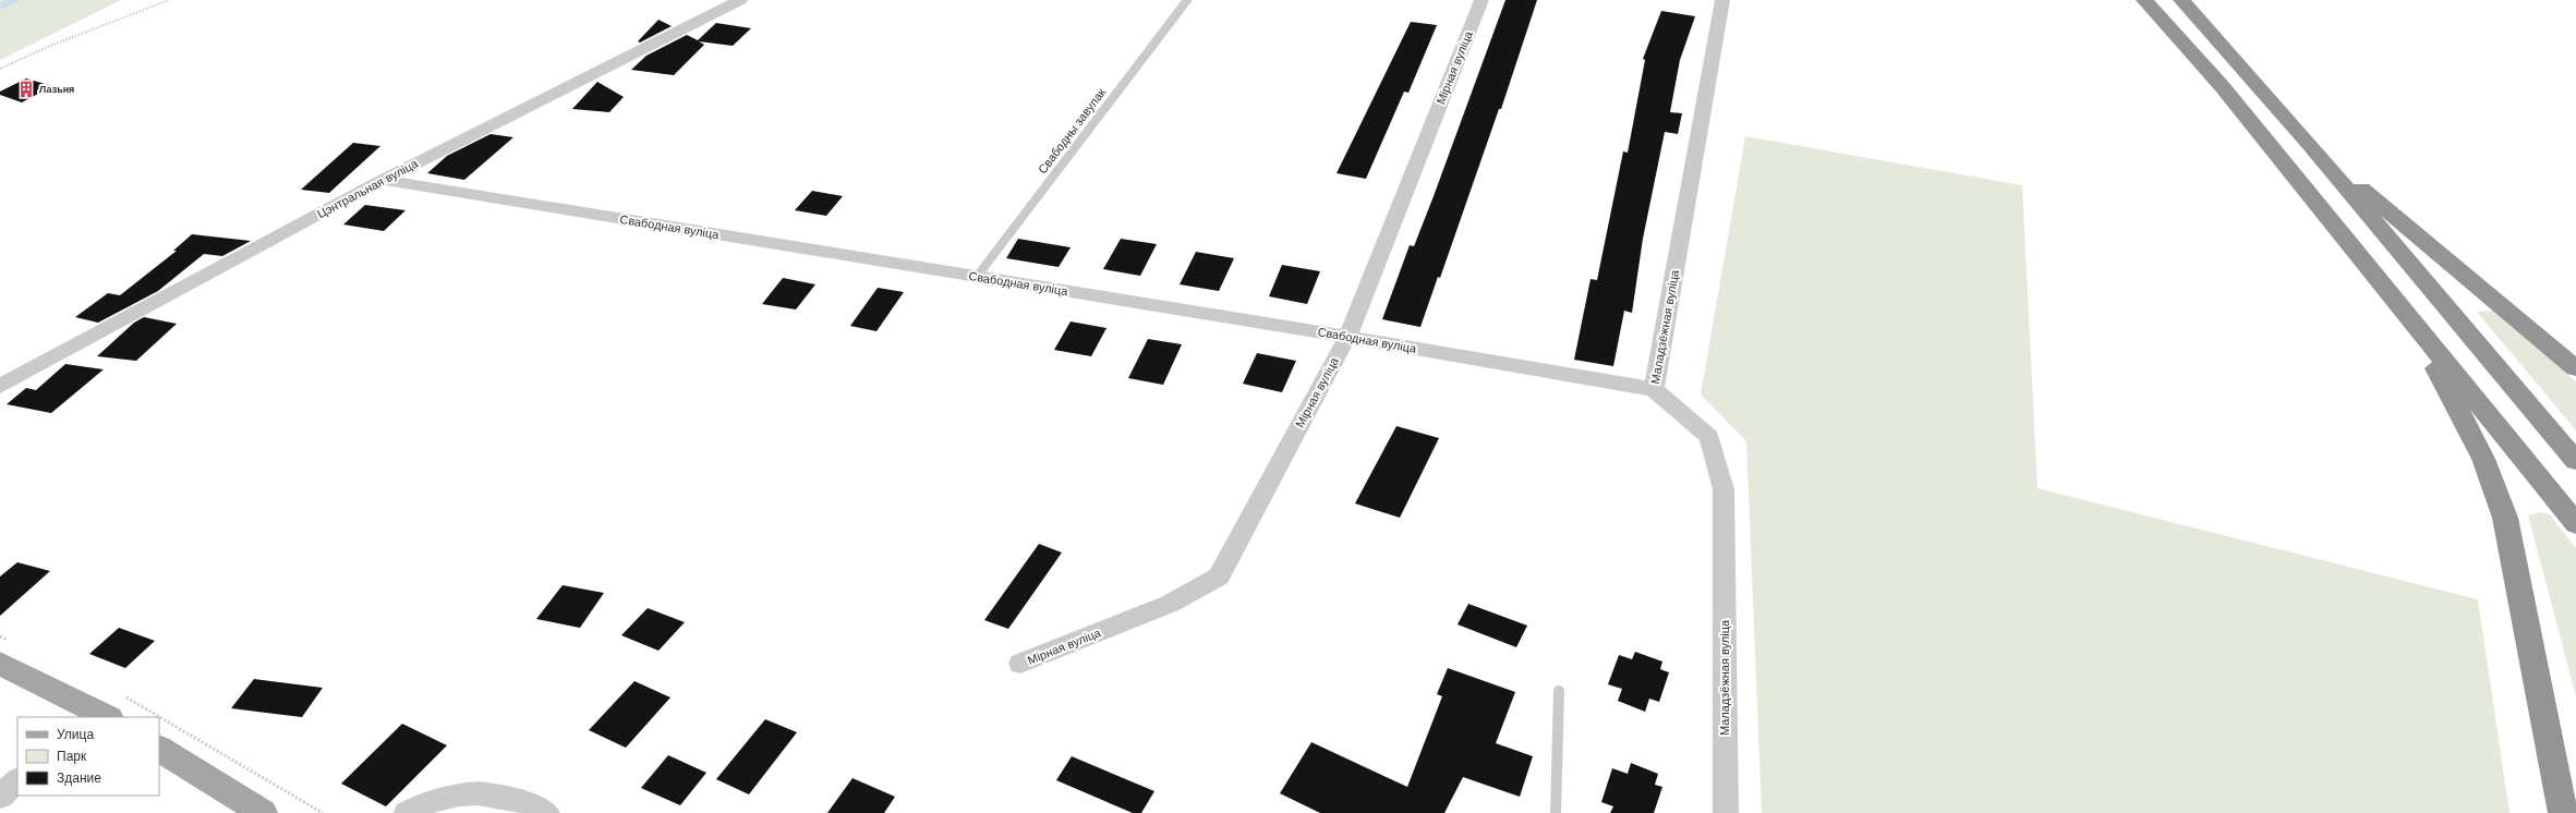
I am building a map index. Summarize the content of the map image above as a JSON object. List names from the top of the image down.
{
  "streets": {
    "street": [
      "Мірная вуліца",
      "Цэнтральная вуліца",
      "Свабодная вуліца",
      "Маладзёжная вуліца"
    ],
    "lane": ["Свабодны завулак"]
  },
  "crossings": [
    ["Мірная вуліца", "Свабодная вуліца"],
    ["Свабодны завулак", "Свабодная вуліца"],
    ["Цэнтральная вуліца", "Свабодная вуліца"],
    ["Свабодная вуліца", "Маладзёжная вуліца"]
  ],
  "places": {
    "building": ["Лазьня"]
  },
  "legend": ["Улица", "Парк", "Здание"]
}
